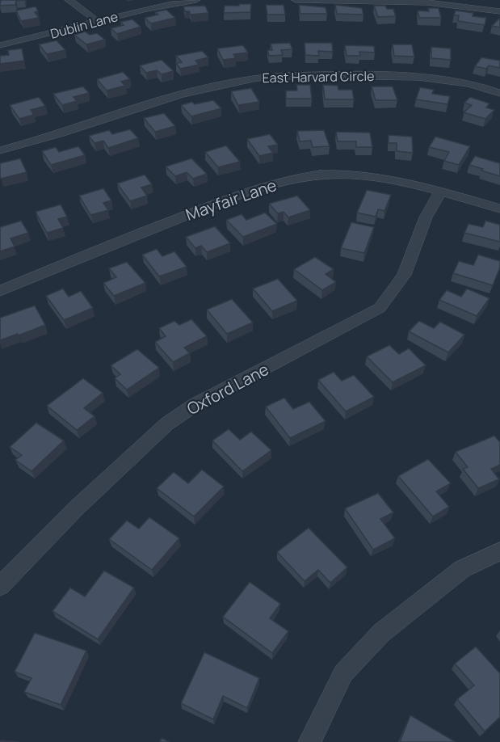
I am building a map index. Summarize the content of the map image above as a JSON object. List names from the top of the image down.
{
  "streets": {
    "street": [
      "Dublin Lane",
      "East Harvard Circle",
      "Mayfair Lane",
      "Oxford Lane"
    ]
  },
  "crossings": [
    ["Mayfair Lane", "Oxford Lane"]
  ]
}
